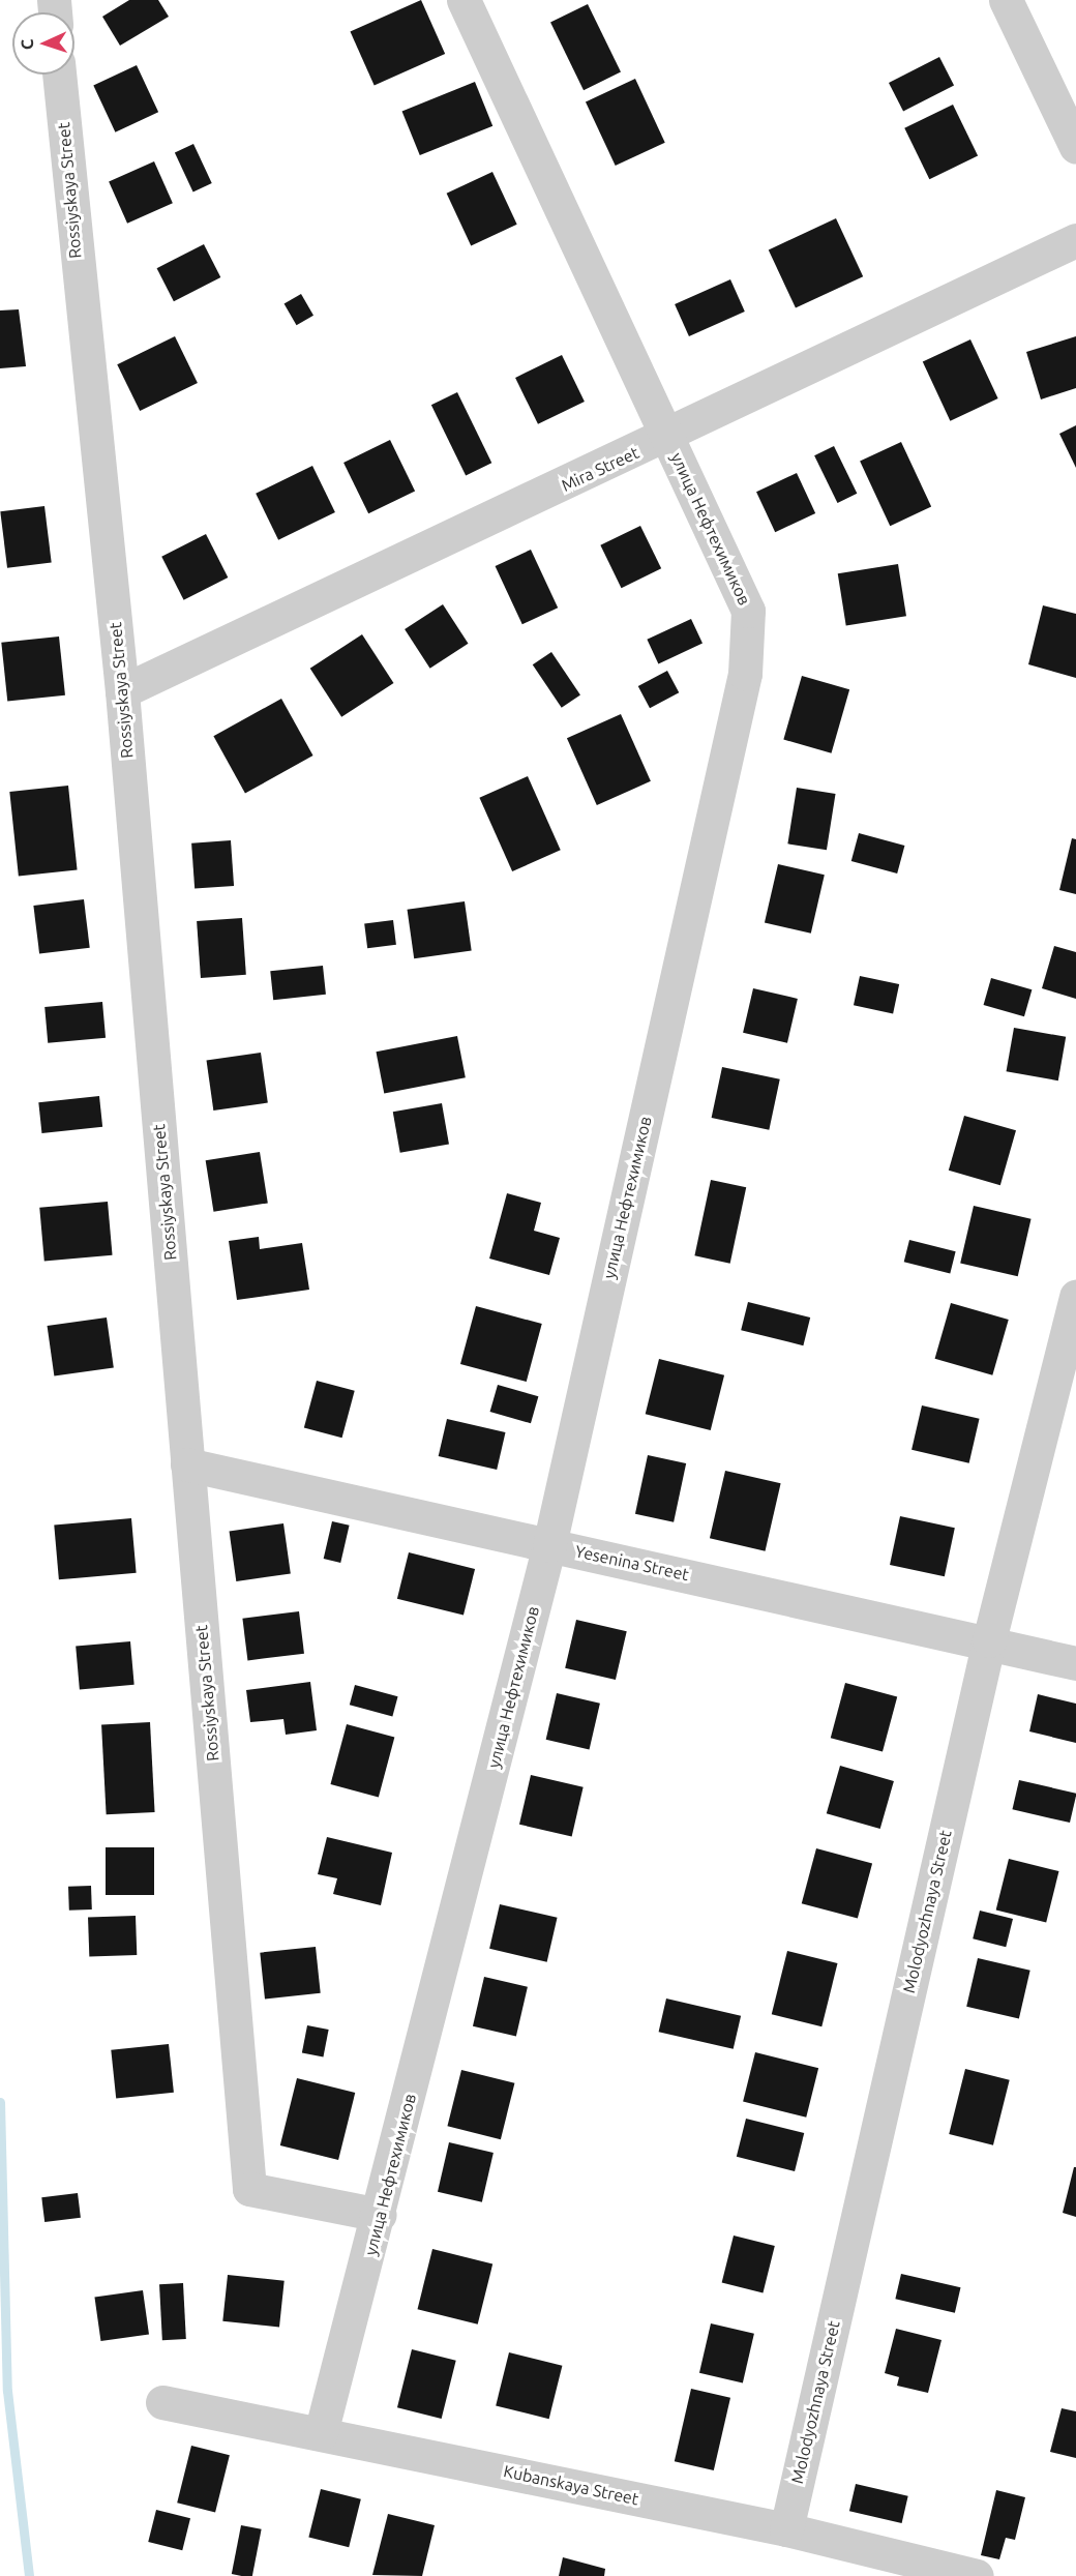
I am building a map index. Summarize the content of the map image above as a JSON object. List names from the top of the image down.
{
  "streets": {
    "street": [
      "Rossiyskaya Street",
      "Mira Street",
      "улица Нефтехимиков",
      "Yesenina Street",
      "Molodyozhnaya Street",
      "Kubanskaya Street"
    ]
  },
  "crossings": [
    ["Rossiyskaya Street", "Mira Street"],
    ["Rossiyskaya Street", "улица Нефтехимиков"],
    ["Rossiyskaya Street", "Yesenina Street"],
    ["Mira Street", "улица Нефтехимиков"],
    ["улица Нефтехимиков", "Yesenina Street"],
    ["улица Нефтехимиков", "Kubanskaya Street"],
    ["Yesenina Street", "Molodyozhnaya Street"],
    ["Molodyozhnaya Street", "Kubanskaya Street"]
  ],
  "north": "left"
}
